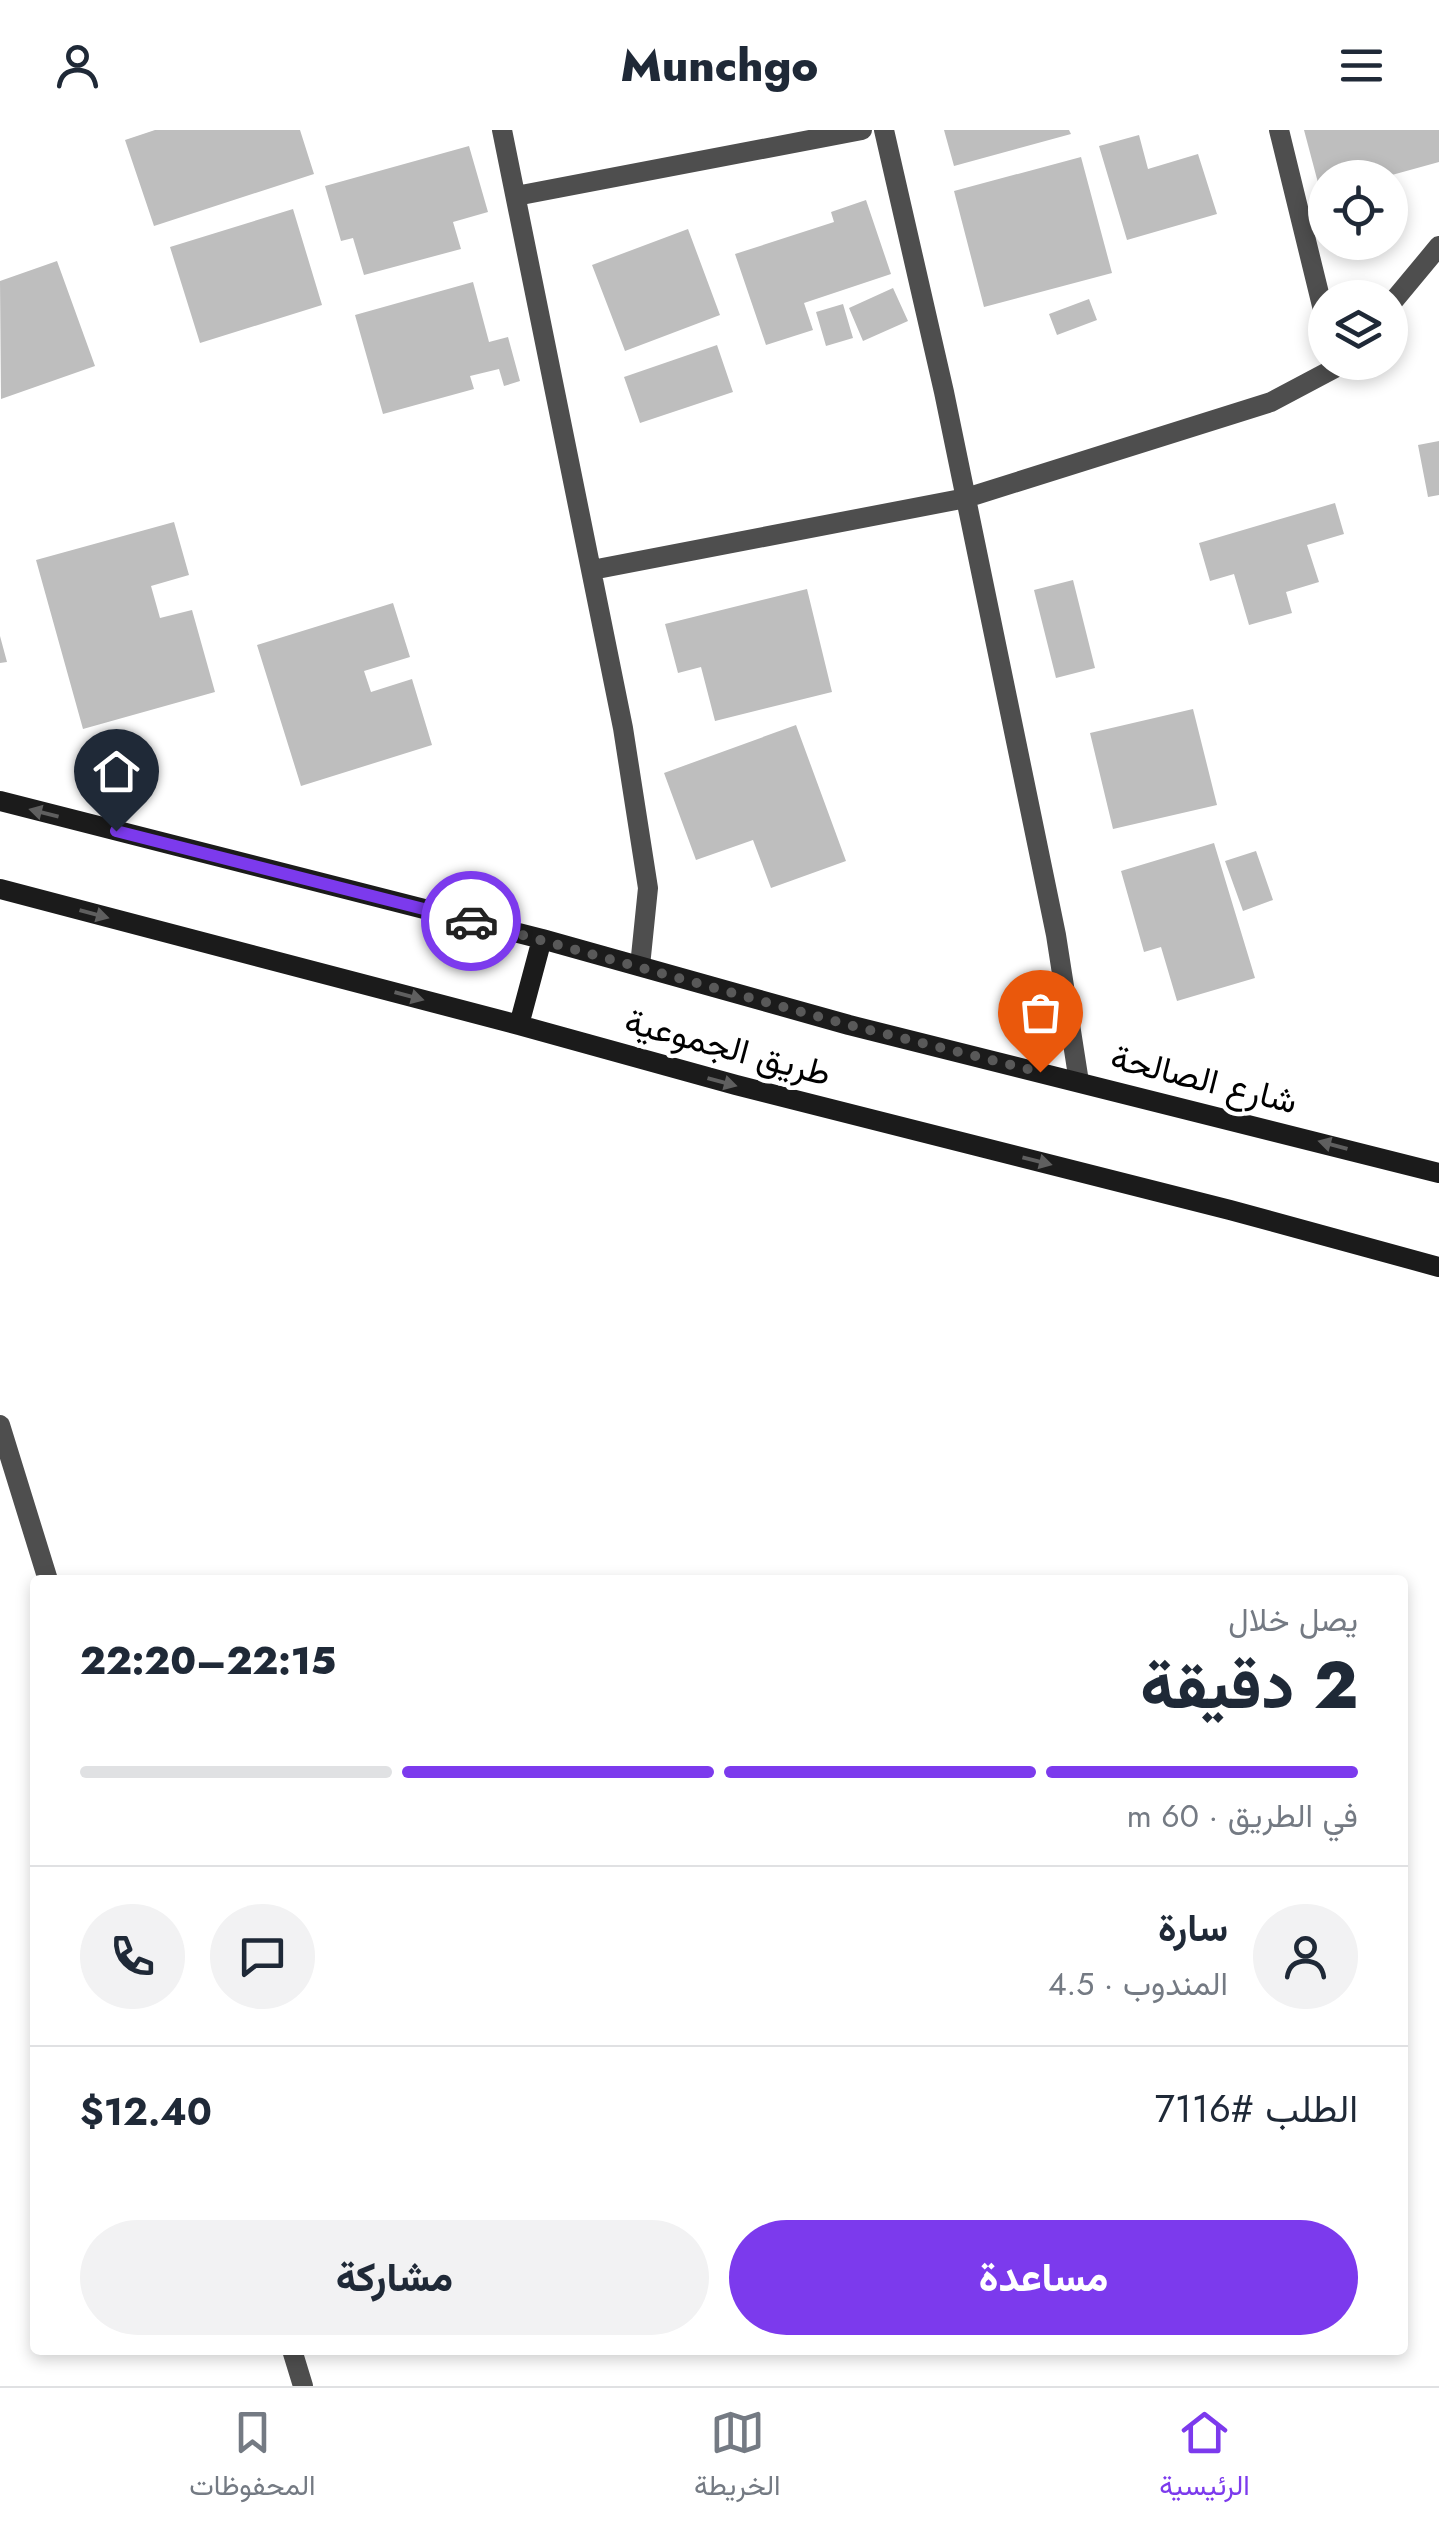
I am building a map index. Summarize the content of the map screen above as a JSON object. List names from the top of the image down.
{
  "streets": {
    "main road": ["طريق الجموعية", "شارع الصالحة"]
  },
  "crossings": [
    ["طريق الجموعية", "شارع الصالحة"]
  ],
  "one_way": ["شارع الصالحة"],
  "page": {
    "header": "Munchgo",
    "heading": ["2 دقيقة", "يصل خلال", "22:15–22:20"],
    "panel": [
      "سارة",
      "المندوب · 4.5",
      "الطلب #7116",
      "$12.40"
    ],
    "bar": "في الطريق · 60 m",
    "buttons": ["مساعدة", "مشاركة"],
    "tabs": ["الرئيسية", "الخريطة", "المحفوظات"]
  }
}
